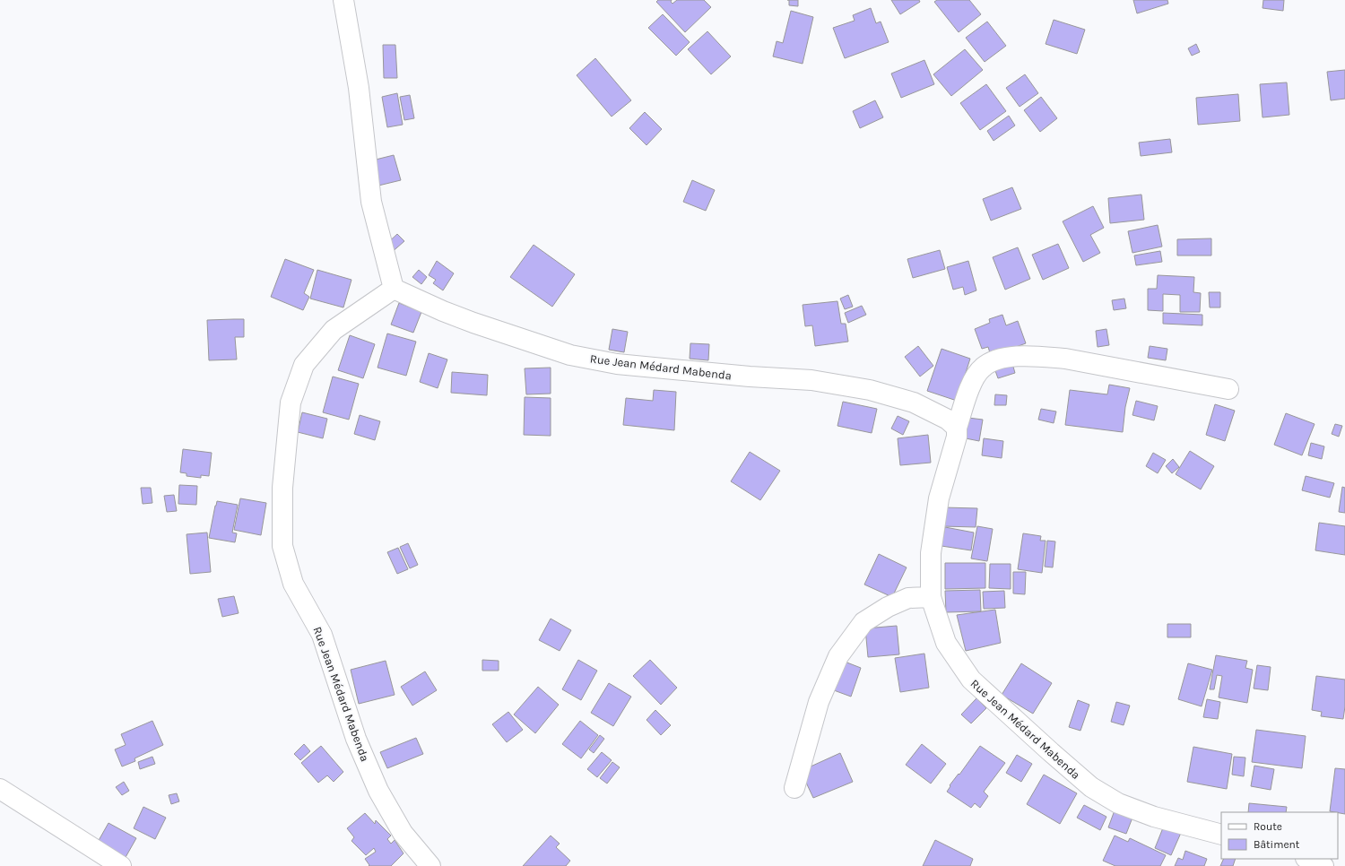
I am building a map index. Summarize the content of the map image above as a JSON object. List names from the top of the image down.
{
  "streets": {
    "street": ["Rue Jean Médard Mabenda"]
  },
  "legend": ["Route", "Bâtiment"]
}
